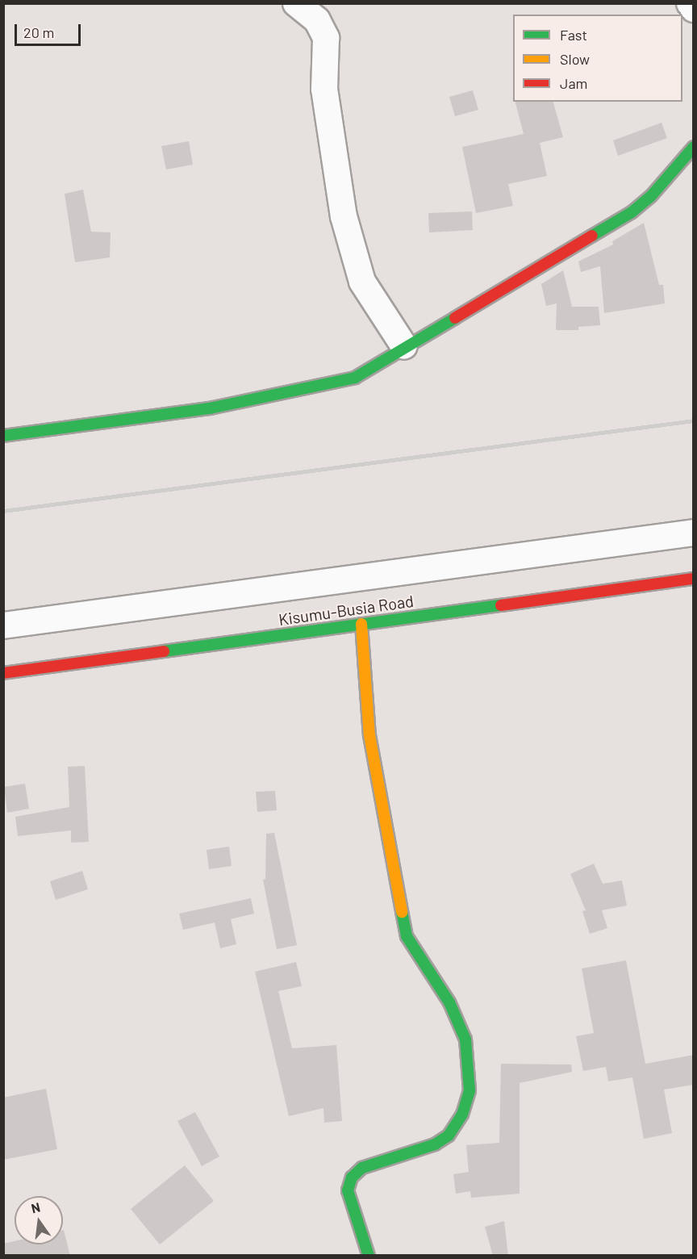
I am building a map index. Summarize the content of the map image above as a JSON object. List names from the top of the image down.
{
  "streets": {
    "main road": ["Kisumu-Busia Road"]
  },
  "legend": ["Fast", "Slow", "Jam"],
  "scale_bar": "20 m",
  "north": "top"
}
